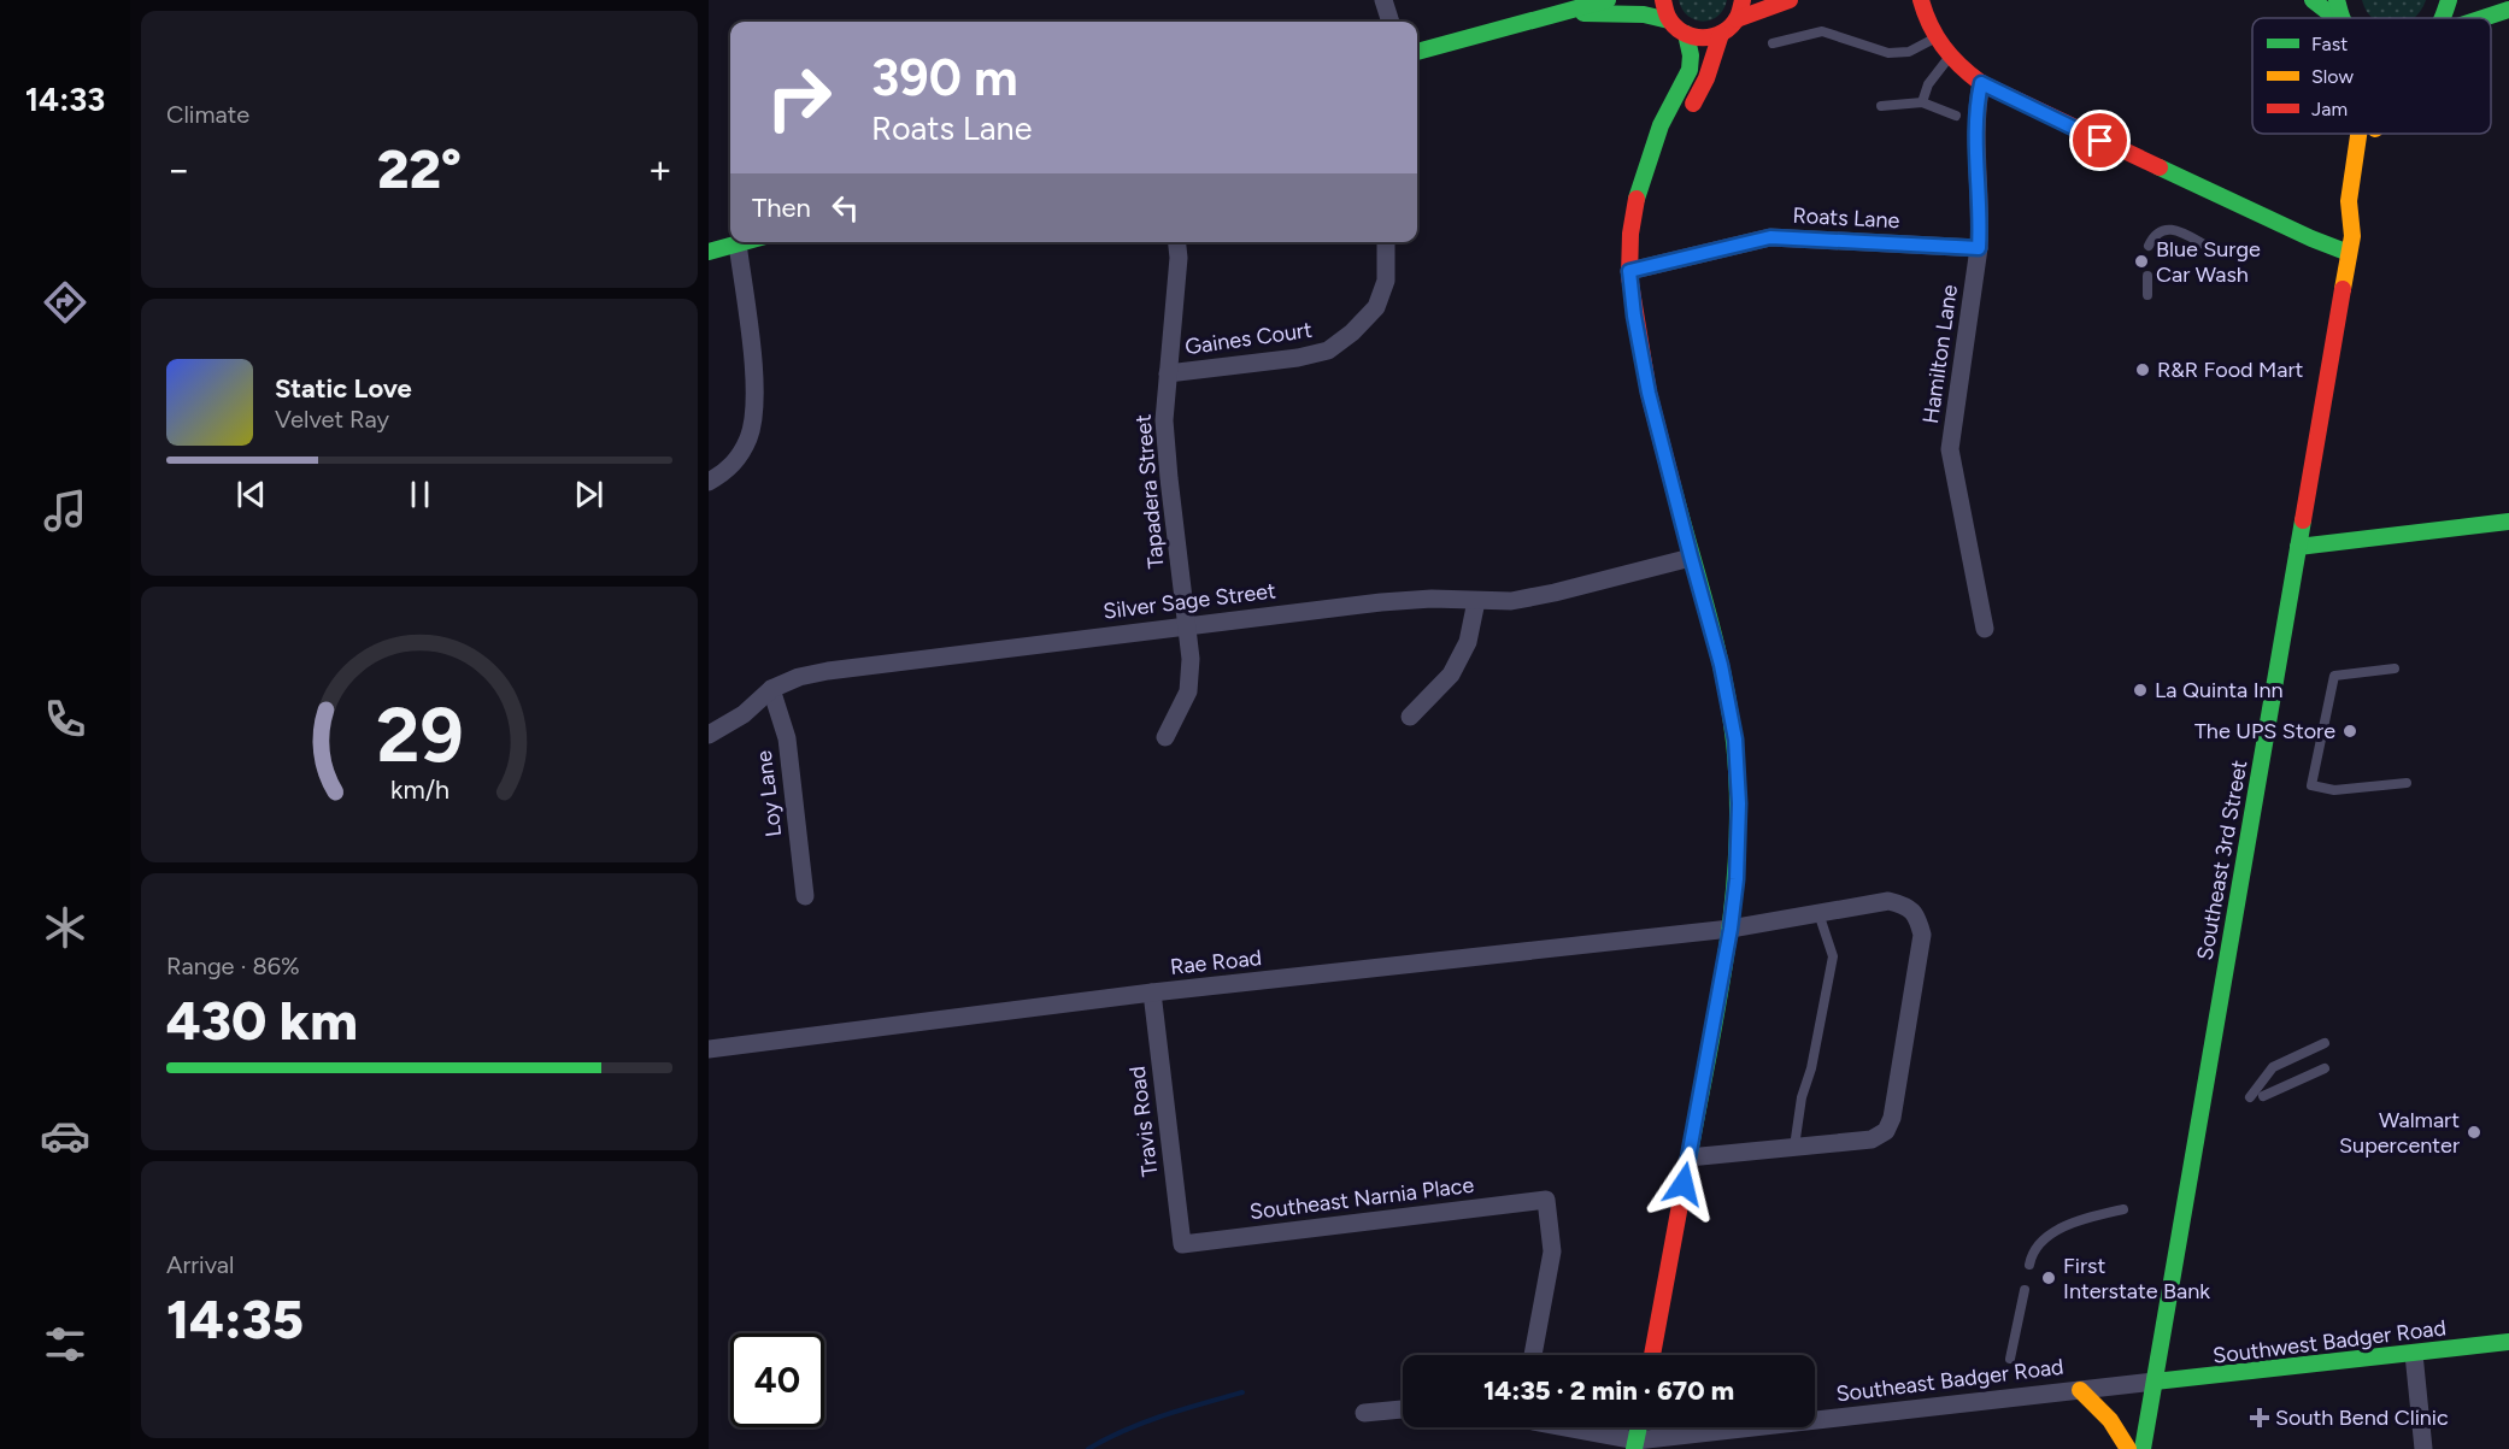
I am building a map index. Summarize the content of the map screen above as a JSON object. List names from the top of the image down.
{
  "streets": {
    "street": [
      "Roats Lane",
      "Gaines Court",
      "Hamilton Lane",
      "Tapadera Street",
      "Silver Sage Street",
      "Loy Lane",
      "Southeast 3rd Street",
      "Rae Road",
      "Travis Road",
      "Southeast Narnia Place",
      "Southwest Badger Road",
      "Southeast Badger Road"
    ]
  },
  "crossings": [
    ["Roats Lane", "Hamilton Lane"],
    ["Gaines Court", "Tapadera Street"],
    ["Tapadera Street", "Silver Sage Street"],
    ["Silver Sage Street", "Loy Lane"],
    ["Southeast 3rd Street", "Southwest Badger Road"],
    ["Southeast 3rd Street", "Southeast Badger Road"],
    ["Rae Road", "Travis Road"],
    ["Travis Road", "Southeast Narnia Place"],
    ["Southwest Badger Road", "Southeast Badger Road"]
  ],
  "places": {
    "other": [
      "Blue Surge Car Wash",
      "R&R Food Mart",
      "La Quinta Inn",
      "The UPS Store",
      "Walmart Supercenter",
      "First Interstate Bank"
    ],
    "health": ["South Bend Clinic"]
  },
  "legend": ["Fast", "Slow", "Jam"],
  "page": {
    "tabs": "14:33",
    "tile": [
      "Climate",
      ["Range · 86%", "430 km"],
      ["Arrival", "14:35"]
    ],
    "turn": ["390 m", "Roats Lane"],
    "heat": ["−", "22°", "+"],
    "then": "Then",
    "song": ["Static Love", "Velvet Ray"],
    "limit": "40",
    "trip": "14:35 · 2 min · 670 m",
    "gauge": ["29", "km/h"]
  }
}
